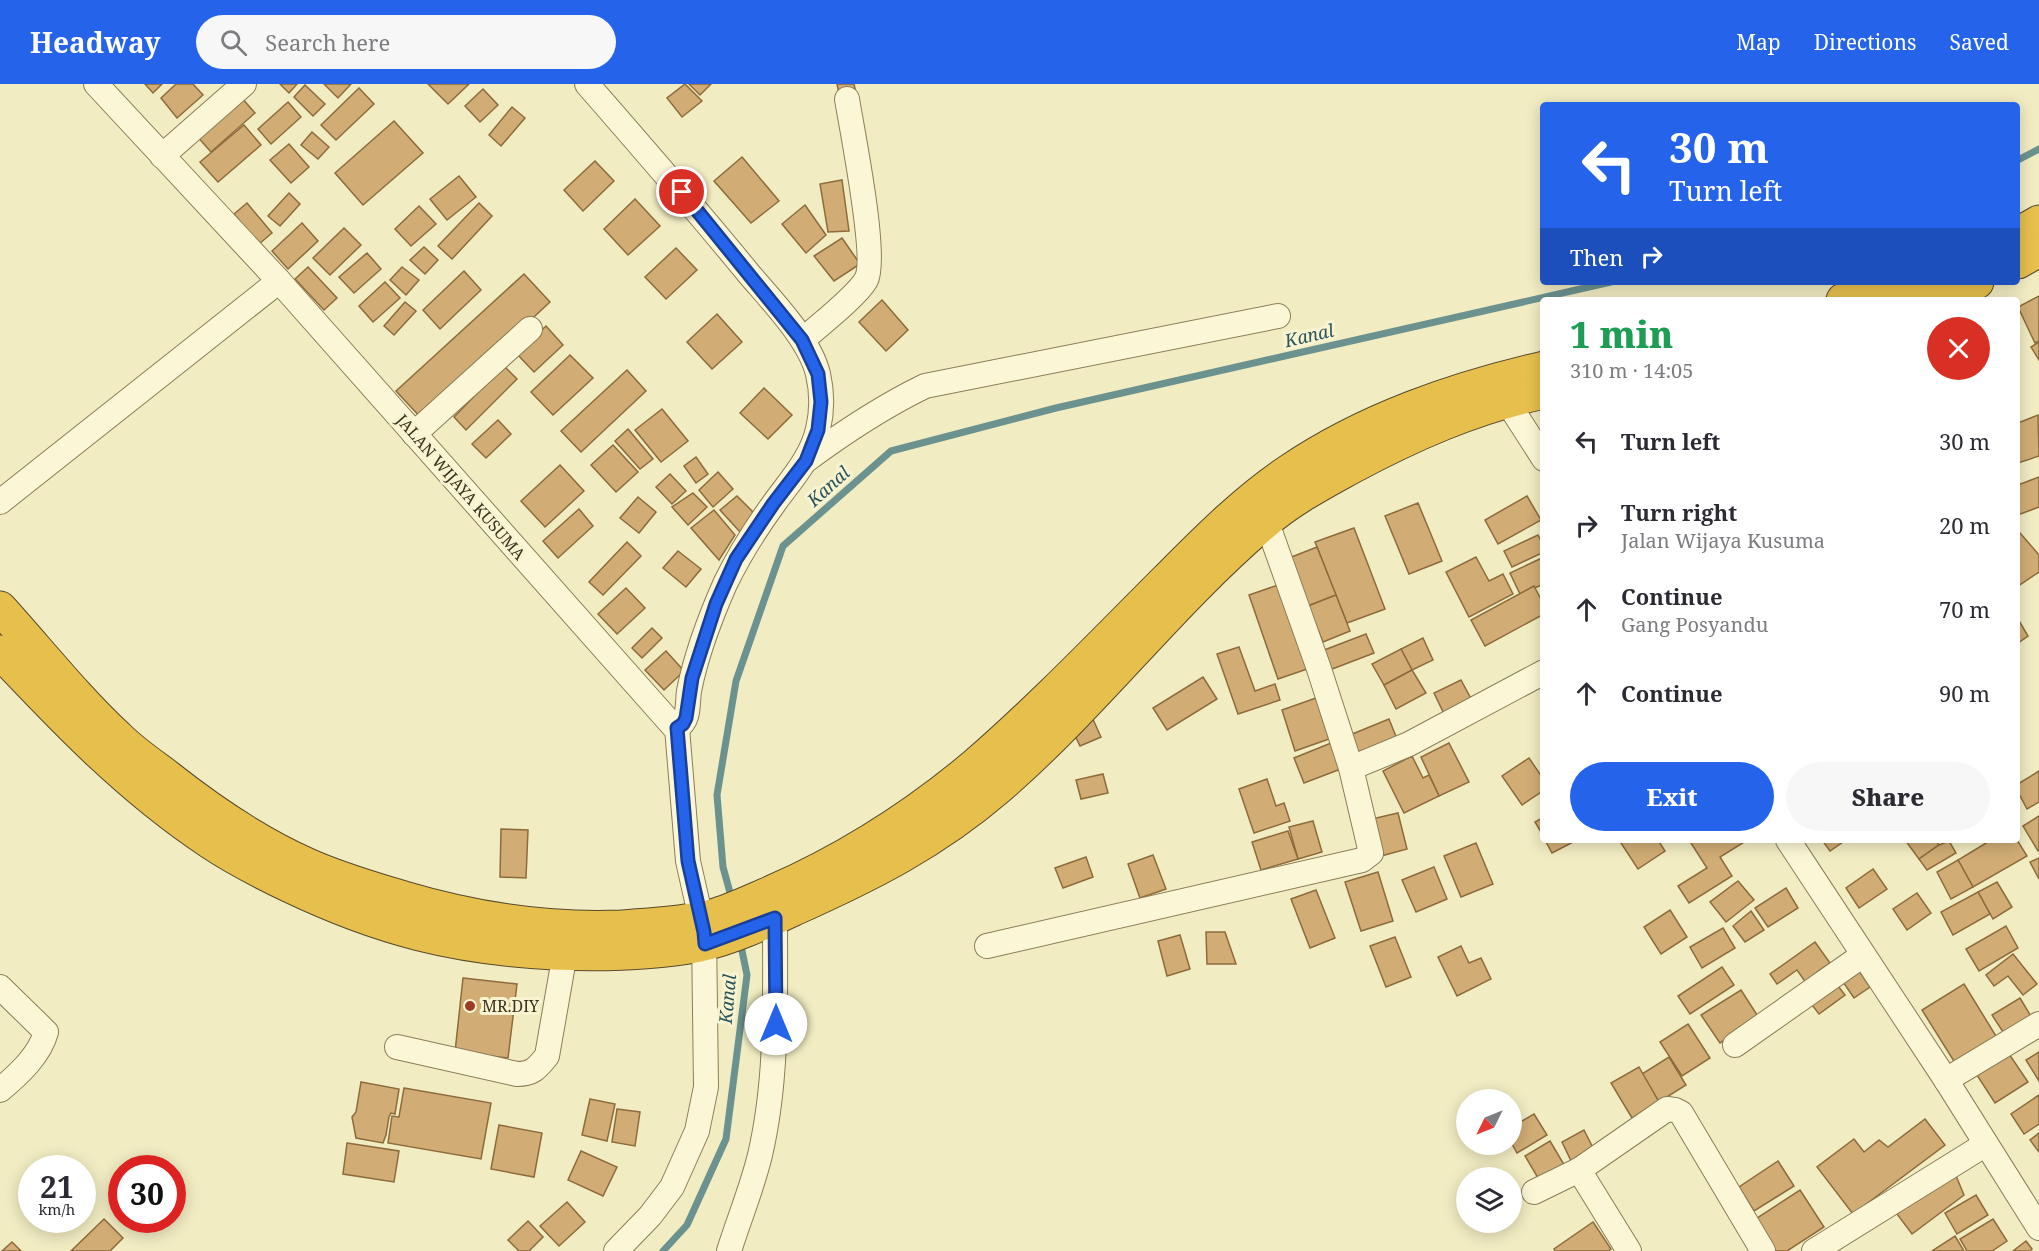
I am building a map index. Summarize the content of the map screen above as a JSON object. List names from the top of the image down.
{
  "streets": {
    "street": ["JALAN WIJAYA KUSUMA"]
  },
  "water": ["Kanal"],
  "places": ["MR.DIY"],
  "north": "bottom left",
  "page": {
    "header": "Headway",
    "search": "Search here",
    "nav": ["Map", "Directions", "Saved"],
    "turn": ["30 m", "Turn left"],
    "then": "Then",
    "heading": ["1 min", "310 m · 14:05"],
    "list": [
      {
        "name": "Turn left",
        "value": "30 m"
      },
      {
        "name": "Turn right",
        "note": "Jalan Wijaya Kusuma",
        "value": "20 m"
      },
      {
        "name": "Continue",
        "note": "Gang Posyandu",
        "value": "70 m"
      },
      {
        "name": "Continue",
        "value": "90 m"
      }
    ],
    "buttons": ["Exit", "Share"],
    "speed": "21 km/h",
    "limit": "30"
  }
}
